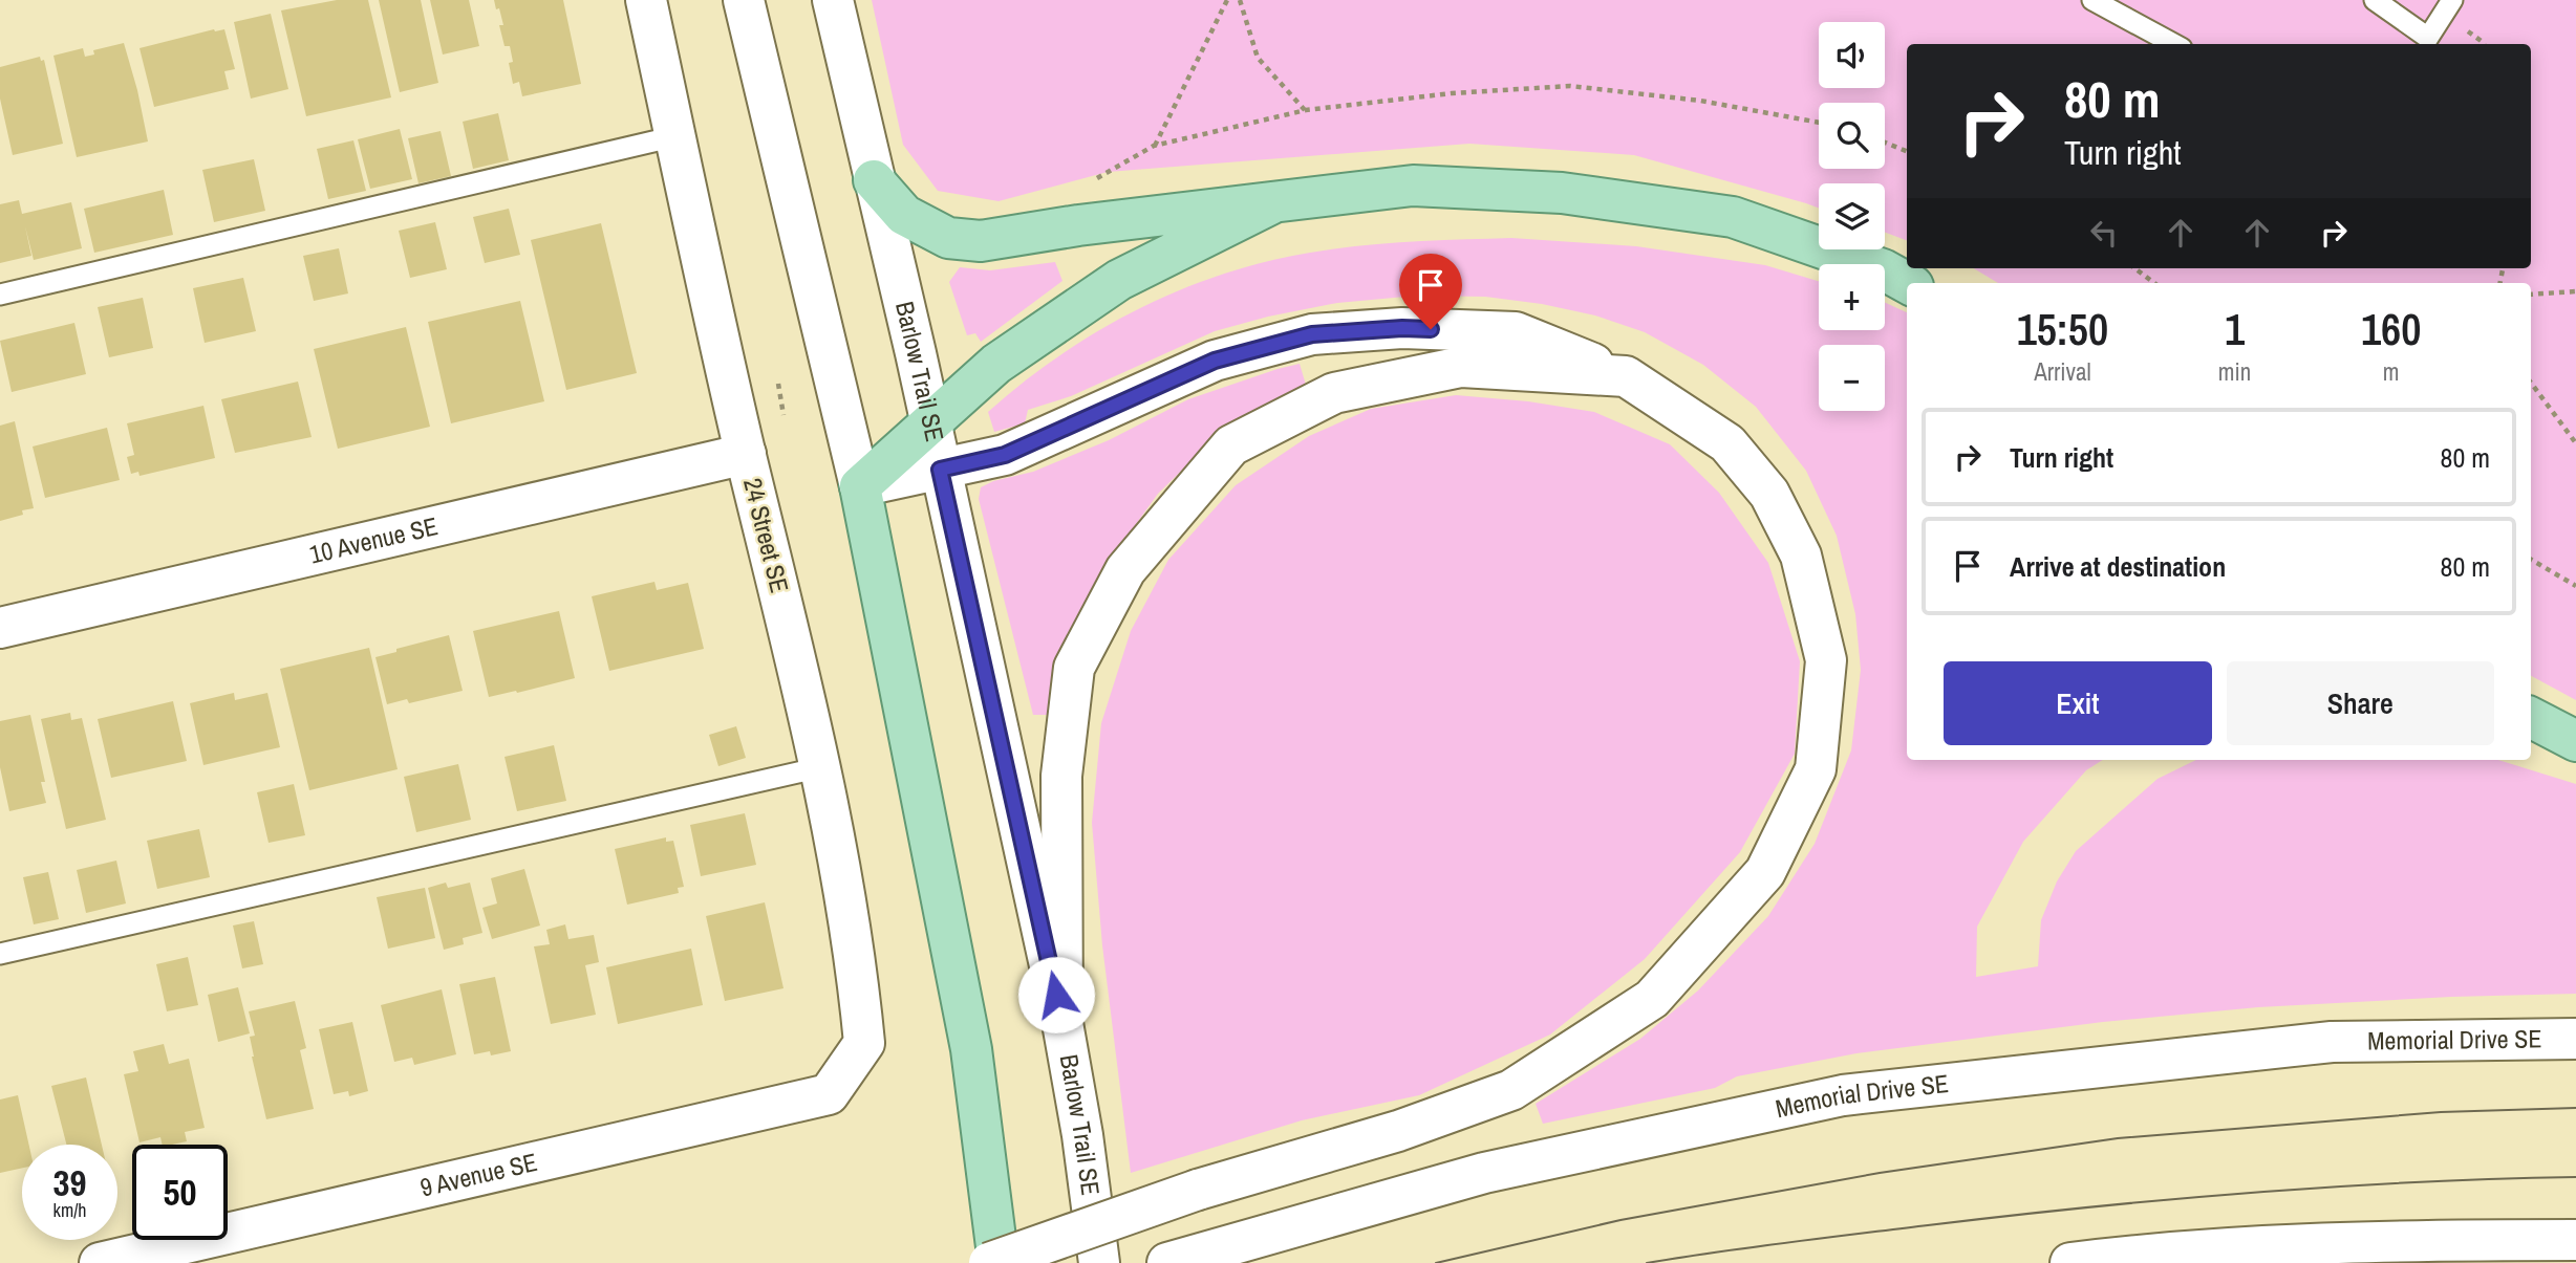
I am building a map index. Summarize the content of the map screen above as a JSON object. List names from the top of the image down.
{
  "streets": {
    "main road": [
      "Barlow Trail SE",
      "24 Street SE",
      "10 Avenue SE",
      "Memorial Drive SE",
      "9 Avenue SE"
    ]
  },
  "crossings": [
    ["24 Street SE", "10 Avenue SE"],
    ["24 Street SE", "9 Avenue SE"]
  ],
  "page": {
    "map_buttons": ["+", "−"],
    "turn": ["80 m", "Turn right"],
    "eta": [
      "15:50",
      "Arrival",
      "1",
      "min",
      "160",
      "m"
    ],
    "list": [
      {
        "name": "Turn right",
        "value": "80 m"
      },
      {
        "name": "Arrive at destination",
        "value": "80 m"
      }
    ],
    "buttons": ["Exit", "Share"],
    "speed": "39 km/h",
    "limit": "50"
  }
}
